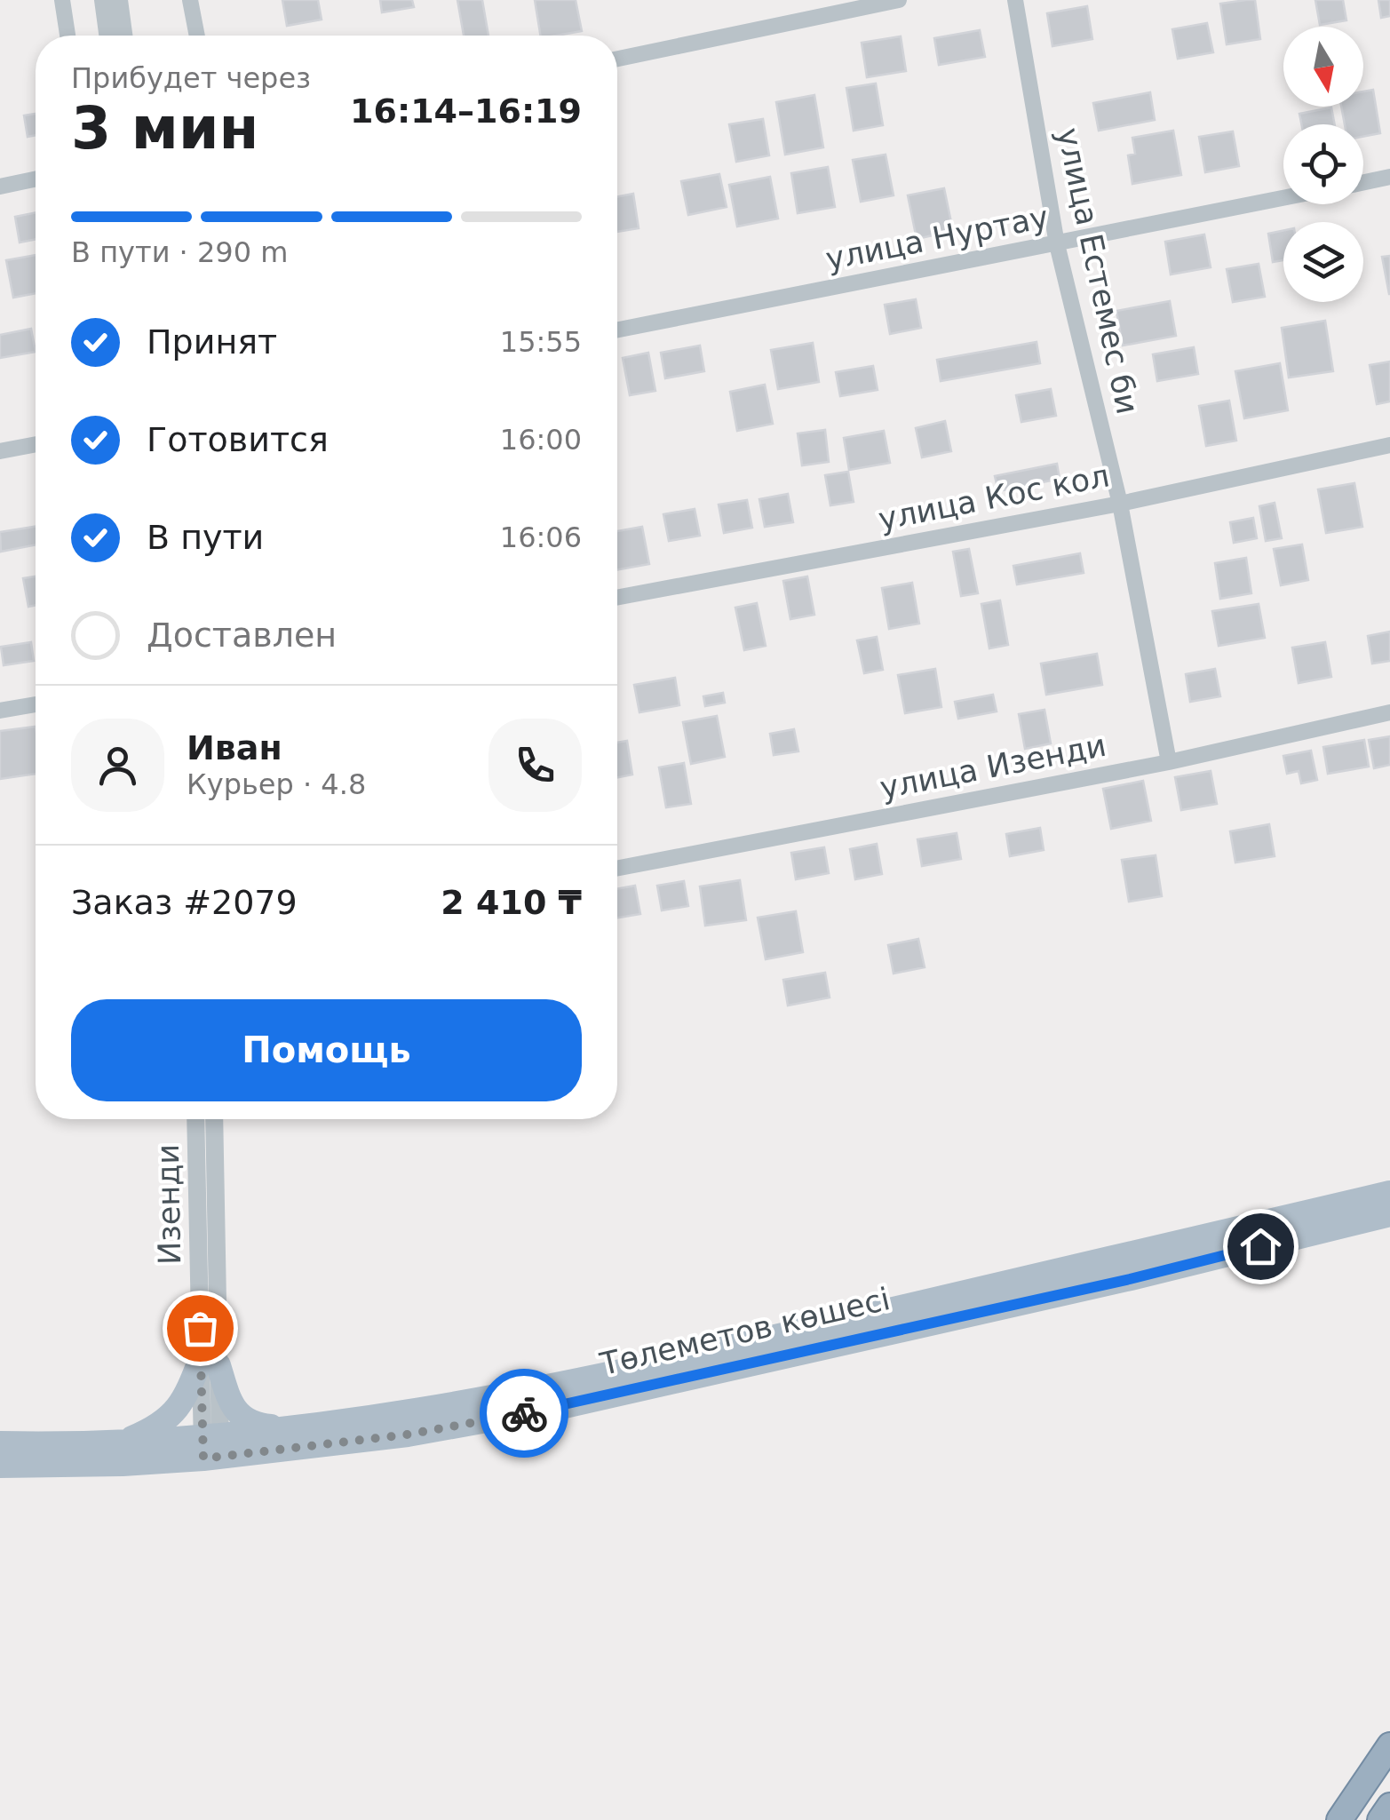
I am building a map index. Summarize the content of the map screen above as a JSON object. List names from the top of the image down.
{
  "streets": {
    "main road": ["Төлеметов көшесі"],
    "street": [
      "улица Нуртау",
      "улица Естемес би",
      "улица Кос кол",
      "улица Изенди",
      "Изенди"
    ]
  },
  "crossings": [
    ["улица Нуртау", "улица Естемес би"],
    ["улица Естемес би", "улица Кос кол"],
    ["улица Естемес би", "улица Изенди"],
    ["Изенди", "Төлеметов көшесі"]
  ],
  "north": "bottom",
  "page": {
    "heading": ["3 мин", "Прибудет через", "16:14–16:19"],
    "panel": [
      "Иван",
      "Курьер · 4.8",
      "Заказ #2079",
      "2 410 ₸"
    ],
    "bar": "В пути · 290 m",
    "list": [
      ["Принят", "15:55"],
      ["Готовится", "16:00"],
      ["В пути", "16:06"],
      "Доставлен"
    ],
    "buttons": "Помощь"
  }
}
